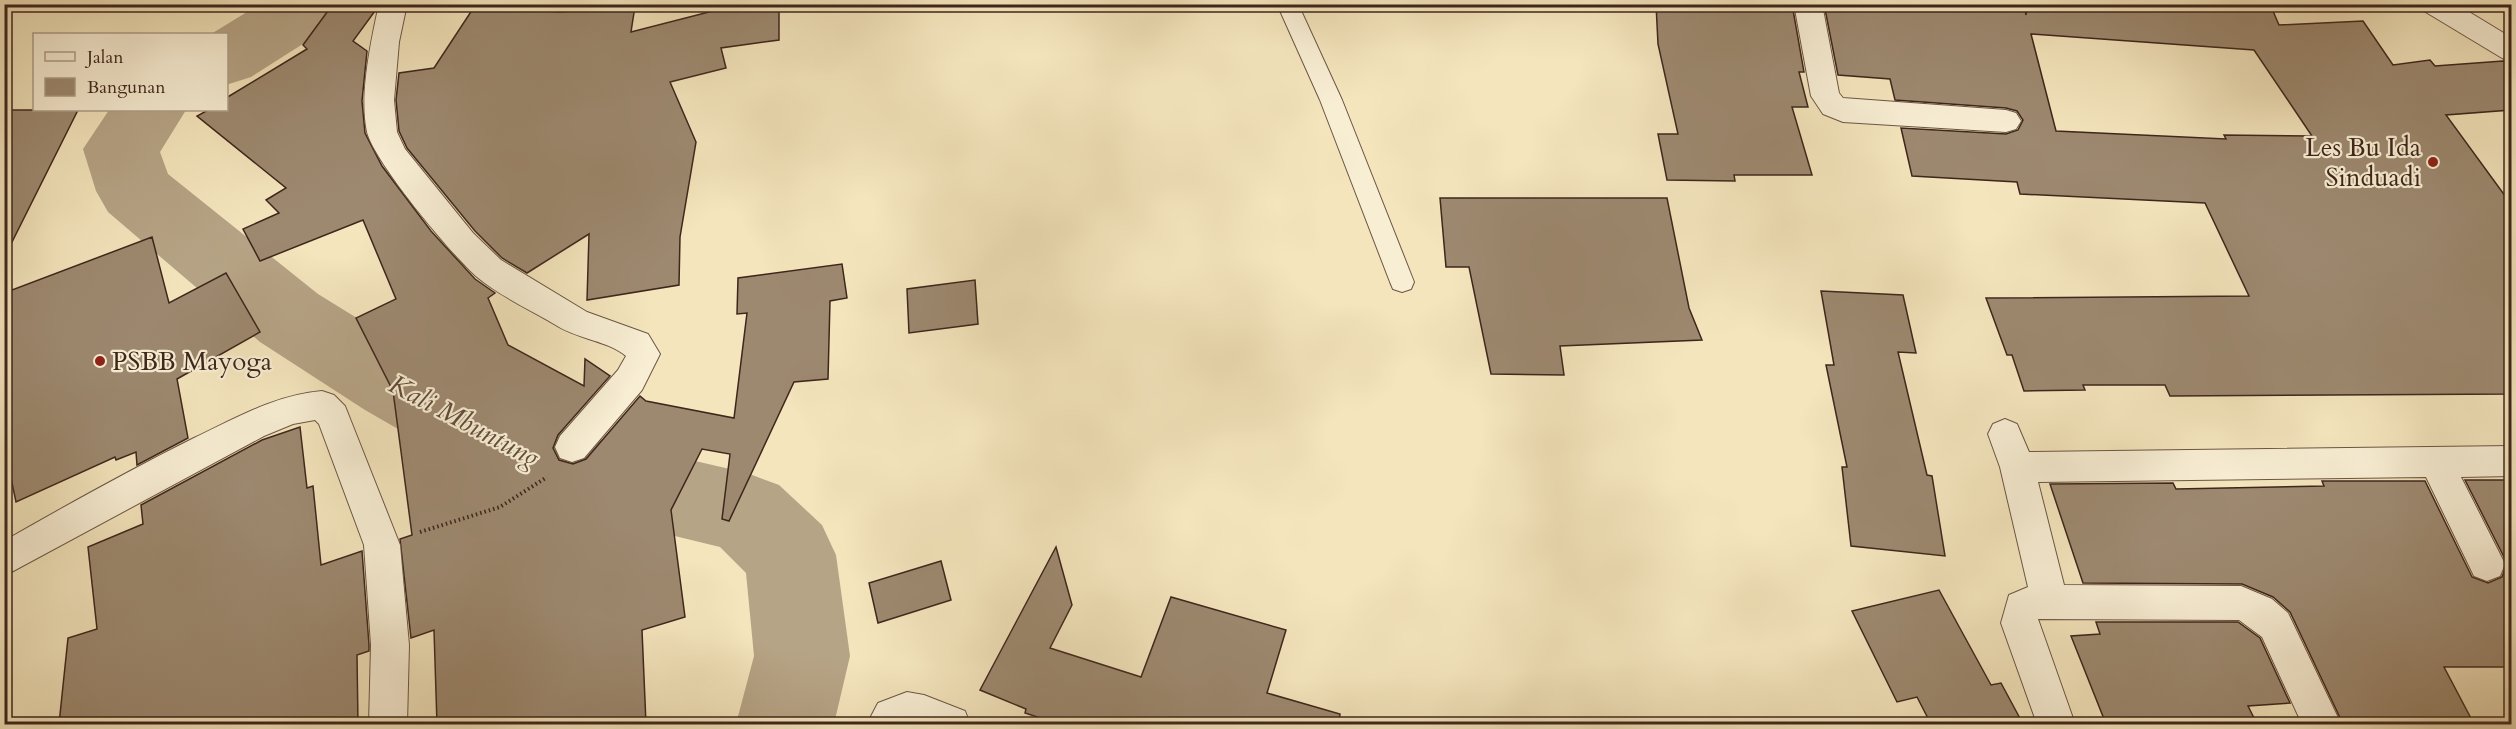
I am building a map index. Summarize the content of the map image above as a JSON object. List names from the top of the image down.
{
  "water": ["Kali Mbuntung"],
  "places": ["Les Bu Ida Sinduadi", "PSBB Mayoga"],
  "legend": ["Jalan", "Bangunan"]
}
